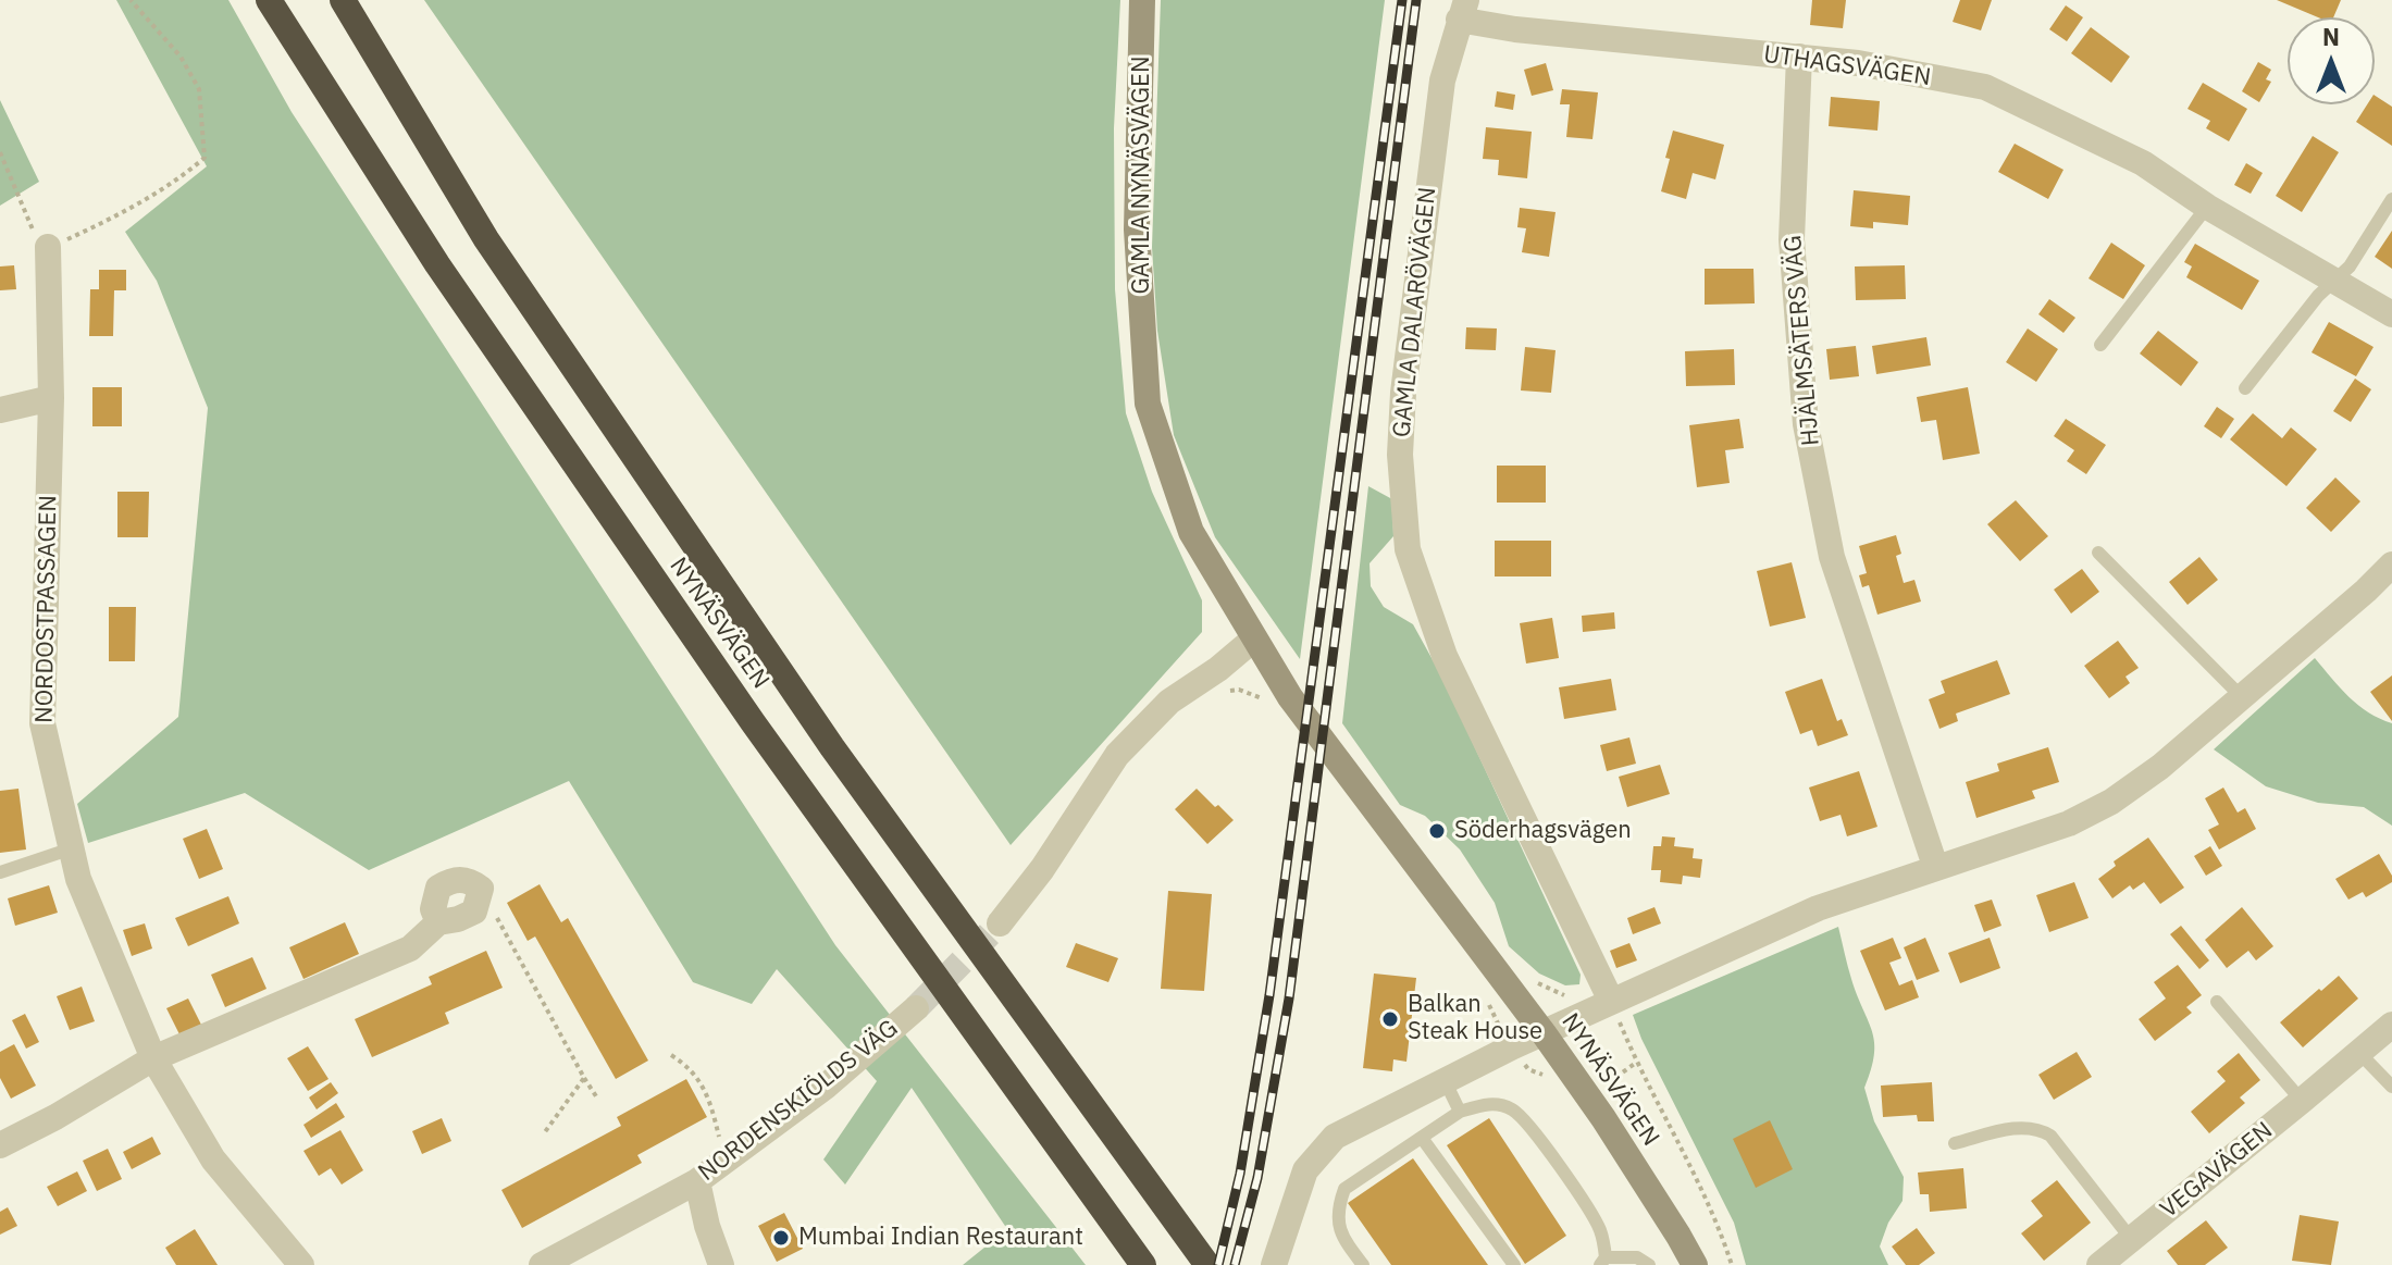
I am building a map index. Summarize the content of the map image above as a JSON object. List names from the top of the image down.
{
  "streets": {
    "highway": ["NYNÄSVÄGEN"],
    "street": [
      "UTHAGSVÄGEN",
      "GAMLA NYNÄSVÄGEN",
      "GAMLA DALARÖVÄGEN",
      "HJÄLMSÄTERS VÄG",
      "NORDOSTPASSAGEN",
      "NORDENSKIÖLDS VÄG",
      "VEGAVÄGEN"
    ]
  },
  "crossings": [
    ["UTHAGSVÄGEN", "GAMLA DALARÖVÄGEN"],
    ["UTHAGSVÄGEN", "HJÄLMSÄTERS VÄG"],
    ["GAMLA NYNÄSVÄGEN", "NYNÄSVÄGEN"]
  ],
  "places": ["Söderhagsvägen", "Balkan Steak House", "Mumbai Indian Restaurant"],
  "north": "top"
}
